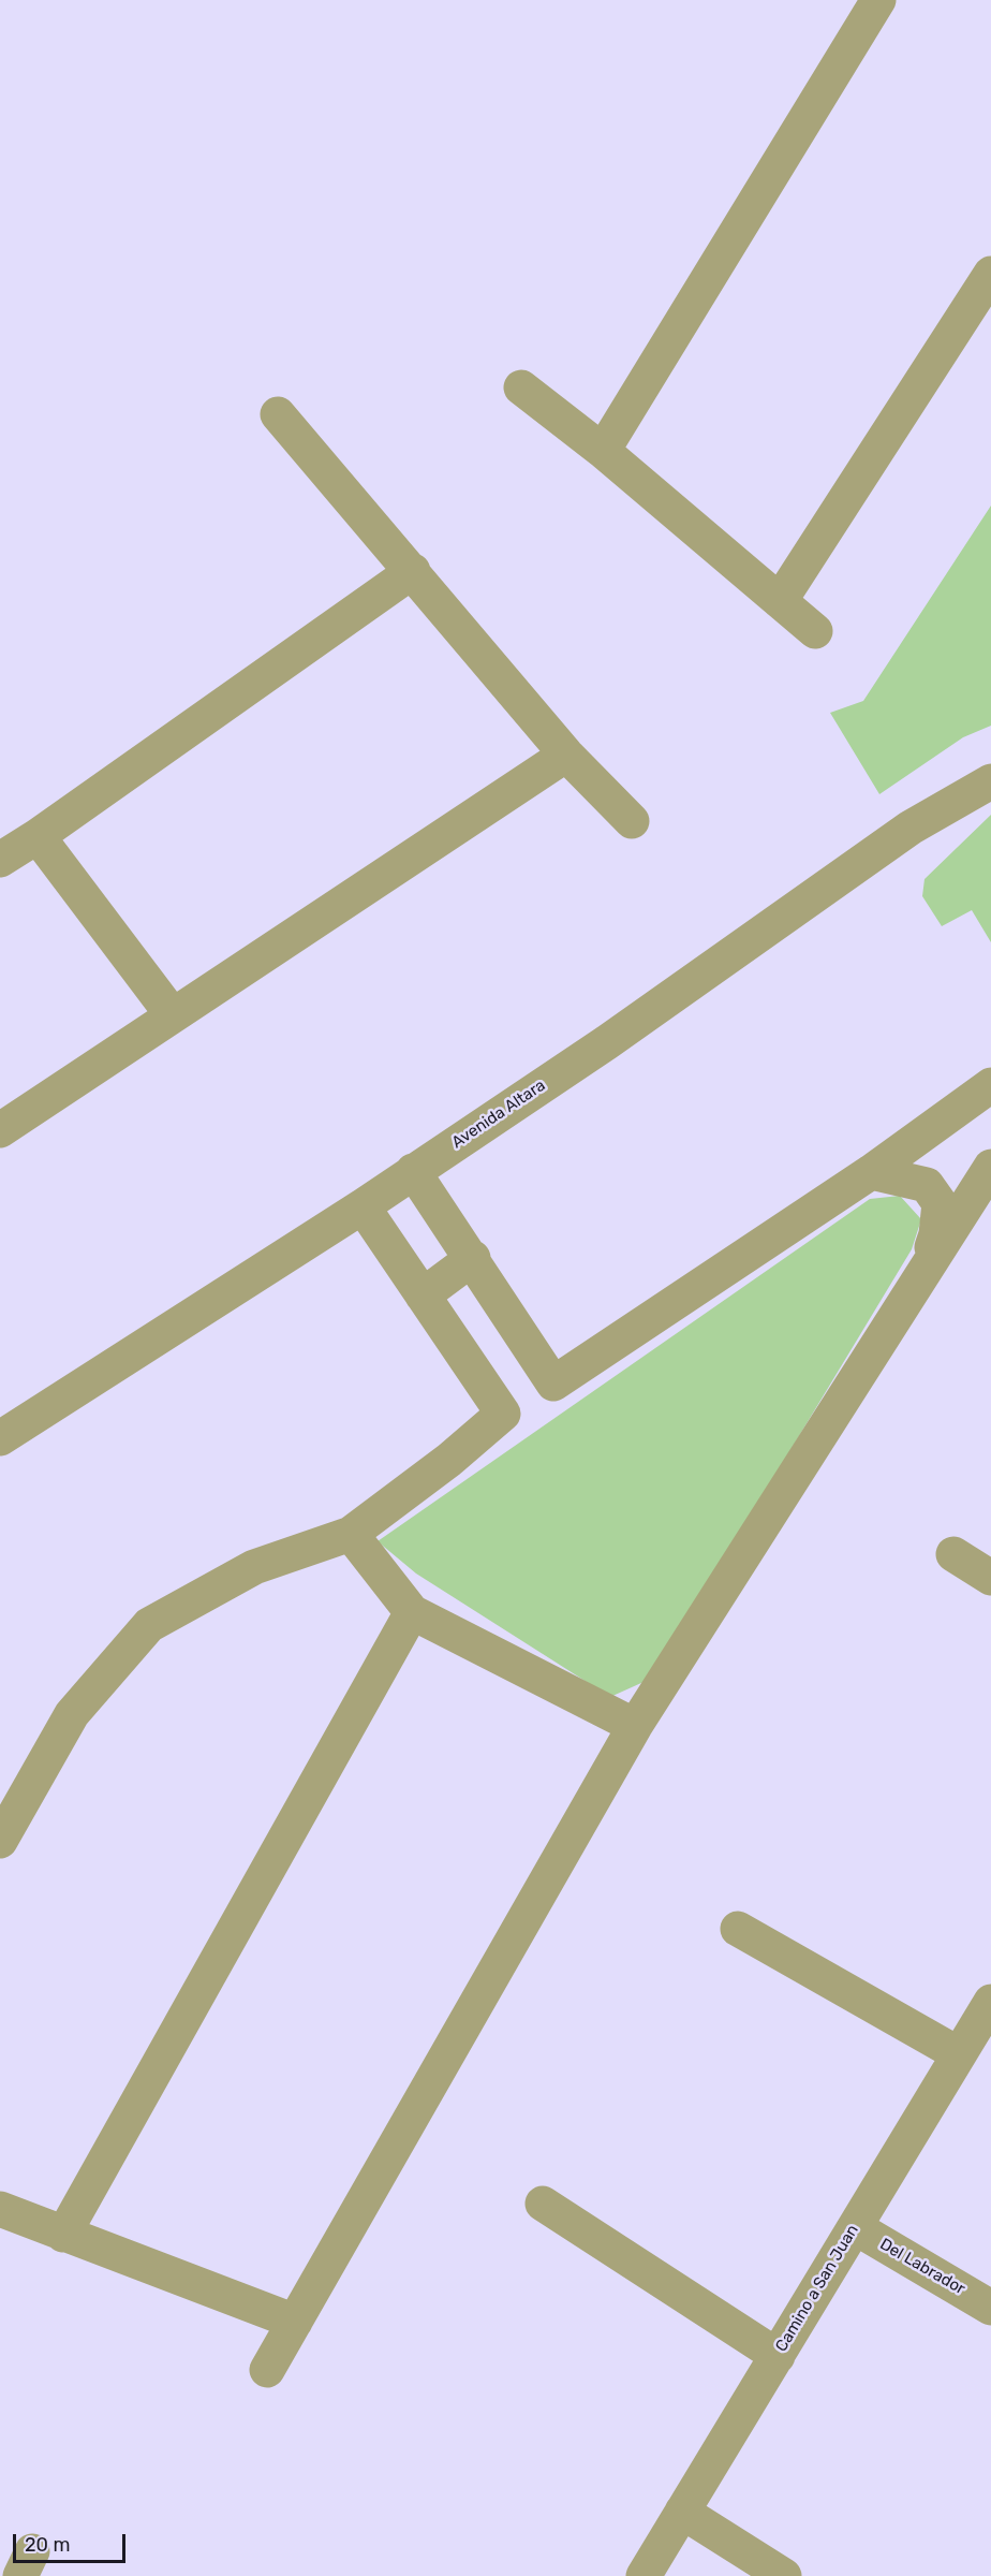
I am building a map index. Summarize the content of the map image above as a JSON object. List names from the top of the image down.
{
  "streets": {
    "street": ["Avenida Altara", "Del Labrador", "Camino a San Juan"]
  },
  "crossings": [
    ["Del Labrador", "Camino a San Juan"]
  ],
  "scale_bar": "20 m"
}
